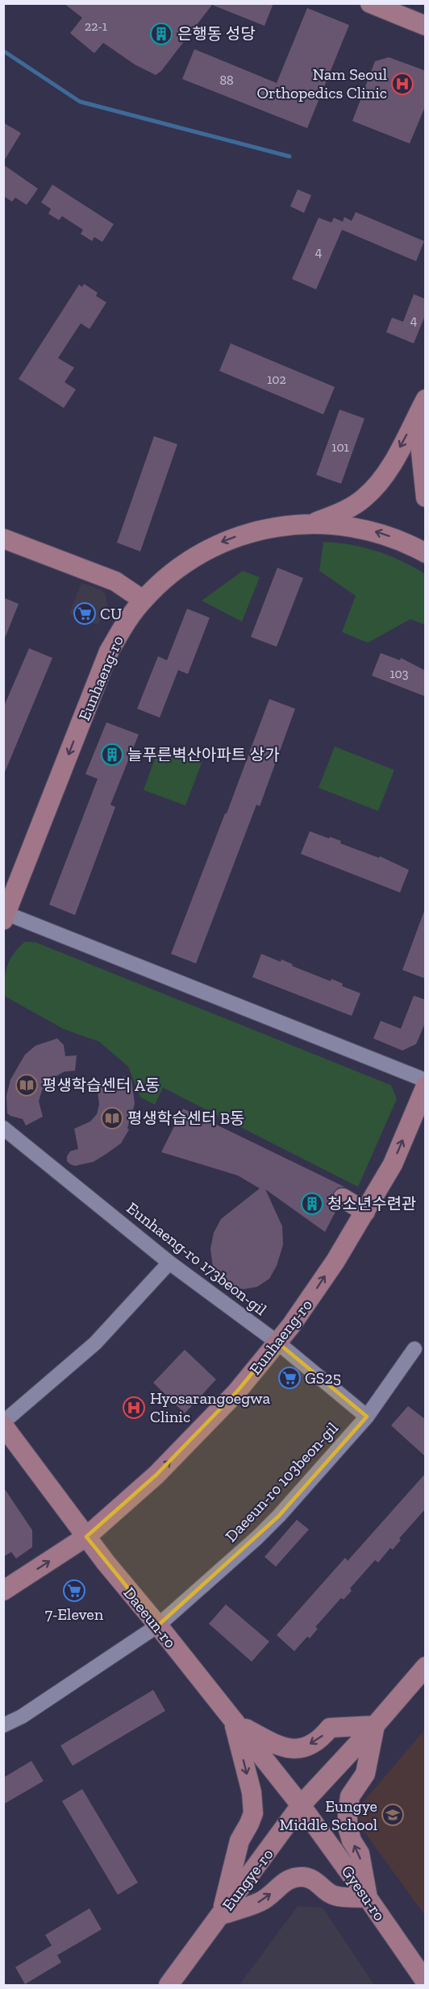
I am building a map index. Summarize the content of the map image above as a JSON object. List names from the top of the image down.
{
  "streets": {
    "street": [
      "Eunhaeng-ro",
      "Eunhaeng-ro 173beon-gil",
      "Daeeun-ro 103beon-gil",
      "Daeeun-ro",
      "Eungye-ro",
      "Gyesu-ro"
    ]
  },
  "crossings": [
    ["Eunhaeng-ro", "Eunhaeng-ro 173beon-gil"],
    ["Eunhaeng-ro", "Daeeun-ro"],
    ["Eunhaeng-ro 173beon-gil", "Daeeun-ro 103beon-gil"],
    ["Daeeun-ro 103beon-gil", "Daeeun-ro"],
    ["Daeeun-ro", "Eungye-ro"],
    ["Daeeun-ro", "Gyesu-ro"],
    ["Eungye-ro", "Gyesu-ro"]
  ],
  "places": {
    "building": ["은행동 성당", "늘푸른벽산아파트 상가", "청소년수련관"],
    "hospital": ["Nam Seoul Orthopedics Clinic", "Hyosarangoegwa Clinic"],
    "supermarket": ["CU", "GS25", "7-Eleven"],
    "library": ["평생학습센터 A동", "평생학습센터 B동"],
    "school or university": ["Eungye Middle School"]
  },
  "house_numbers": [
    "22-1",
    "88",
    "4",
    "4",
    "102",
    "101",
    "103"
  ]
}
